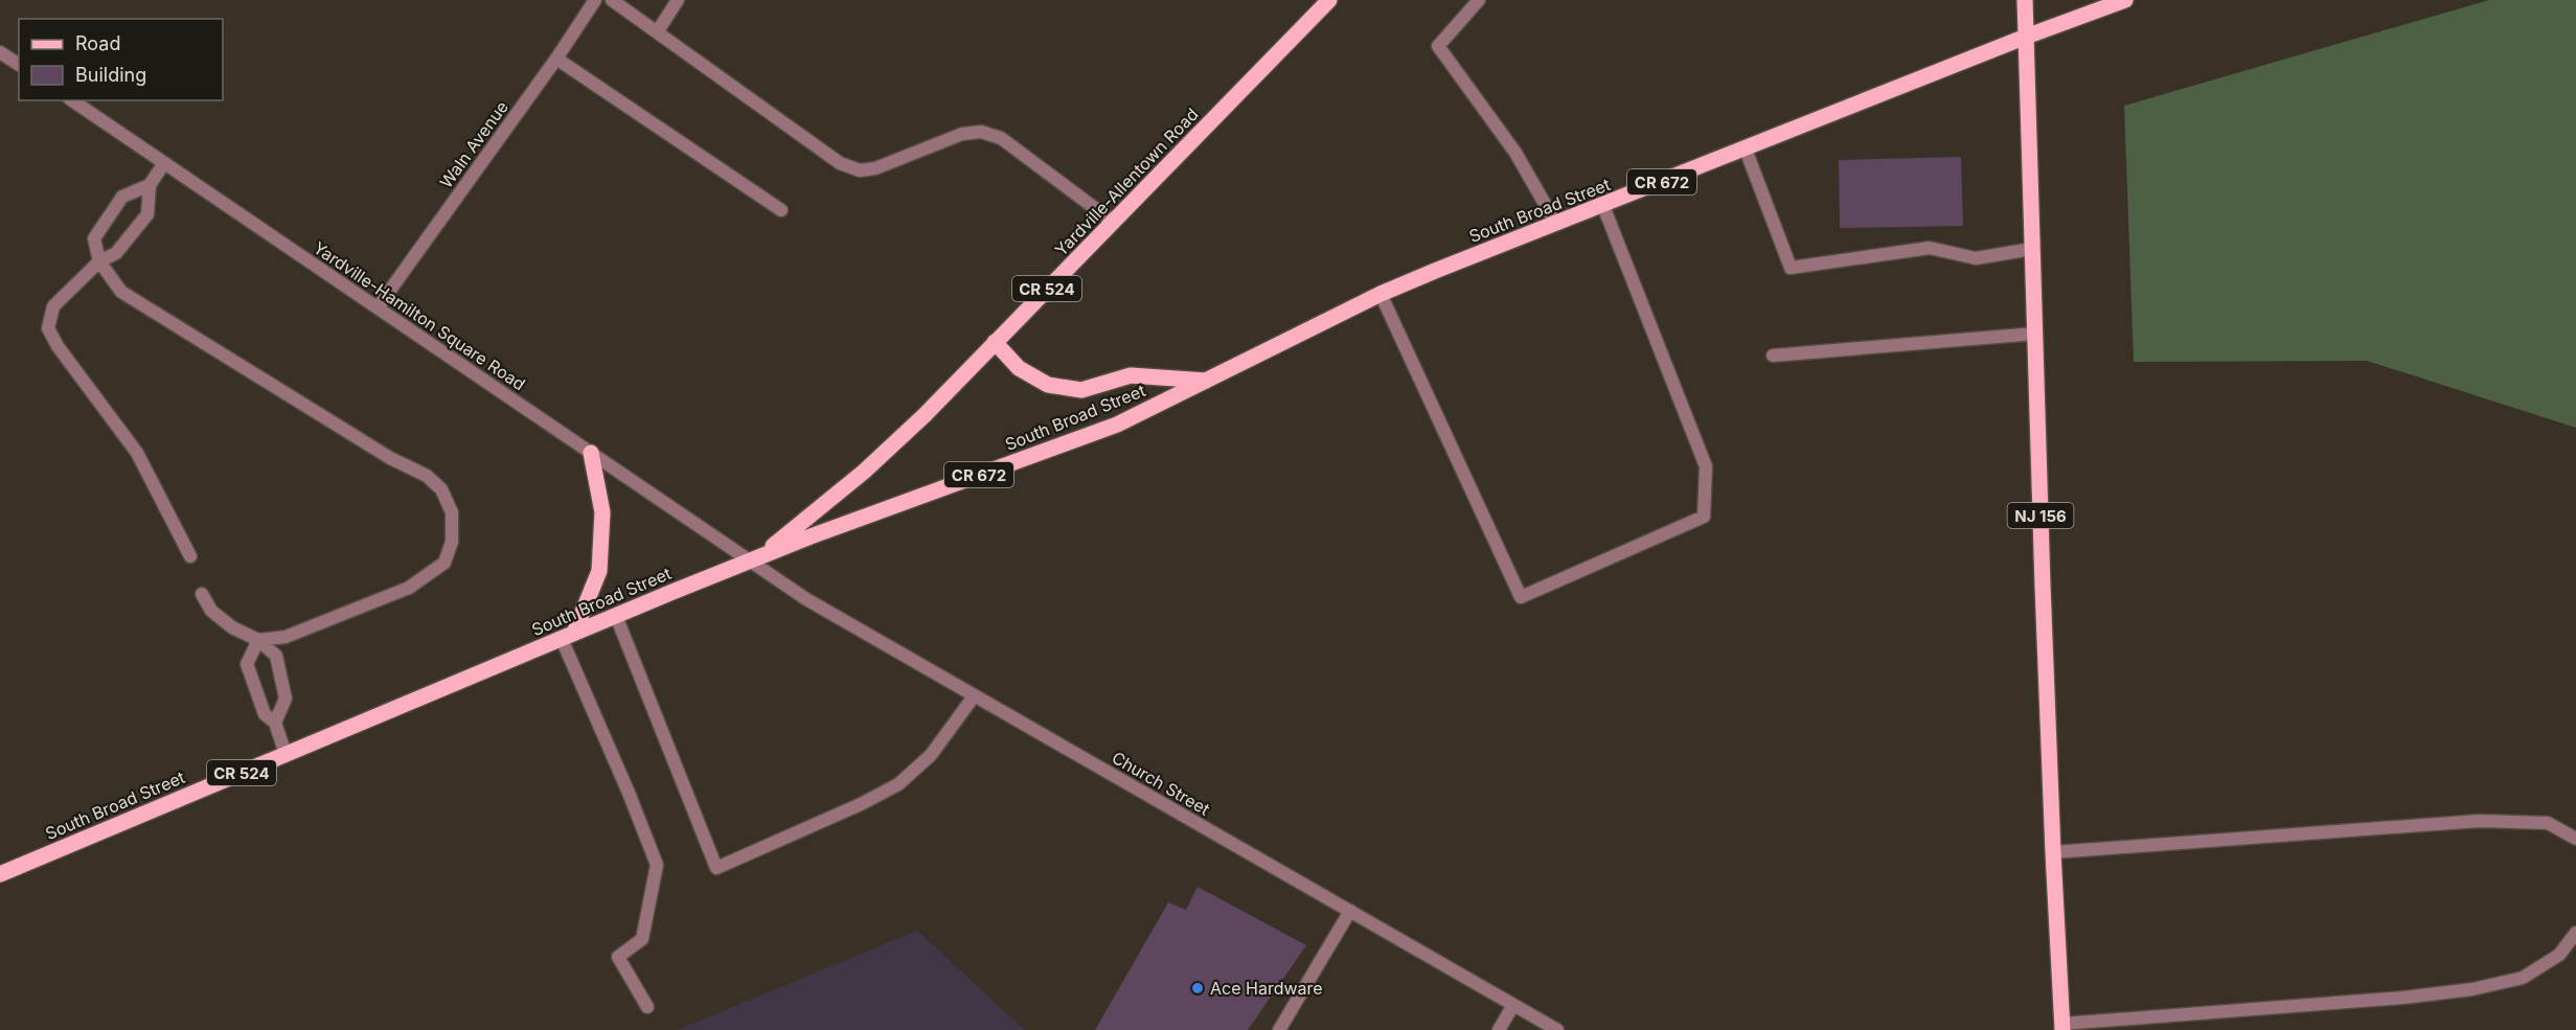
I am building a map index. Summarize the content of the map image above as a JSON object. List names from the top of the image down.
{
  "streets": {
    "main road": [
      "Yardville-Allentown Road",
      "CR 672",
      "South Broad Street",
      "CR 524",
      "NJ 156"
    ],
    "street": ["Waln Avenue", "Yardville-Hamilton Square Road", "Church Street"]
  },
  "crossings": [
    ["Waln Avenue", "Yardville-Hamilton Square Road"],
    ["Yardville-Allentown Road", "South Broad Street"],
    ["Yardville-Allentown Road", "Yardville-Hamilton Square Road"],
    ["Yardville-Allentown Road", "Church Street"],
    ["South Broad Street", "Yardville-Hamilton Square Road"],
    ["South Broad Street", "NJ 156"],
    ["South Broad Street", "Church Street"],
    ["Yardville-Hamilton Square Road", "Church Street"]
  ],
  "places": ["Ace Hardware"],
  "legend": ["Road", "Building"]
}
